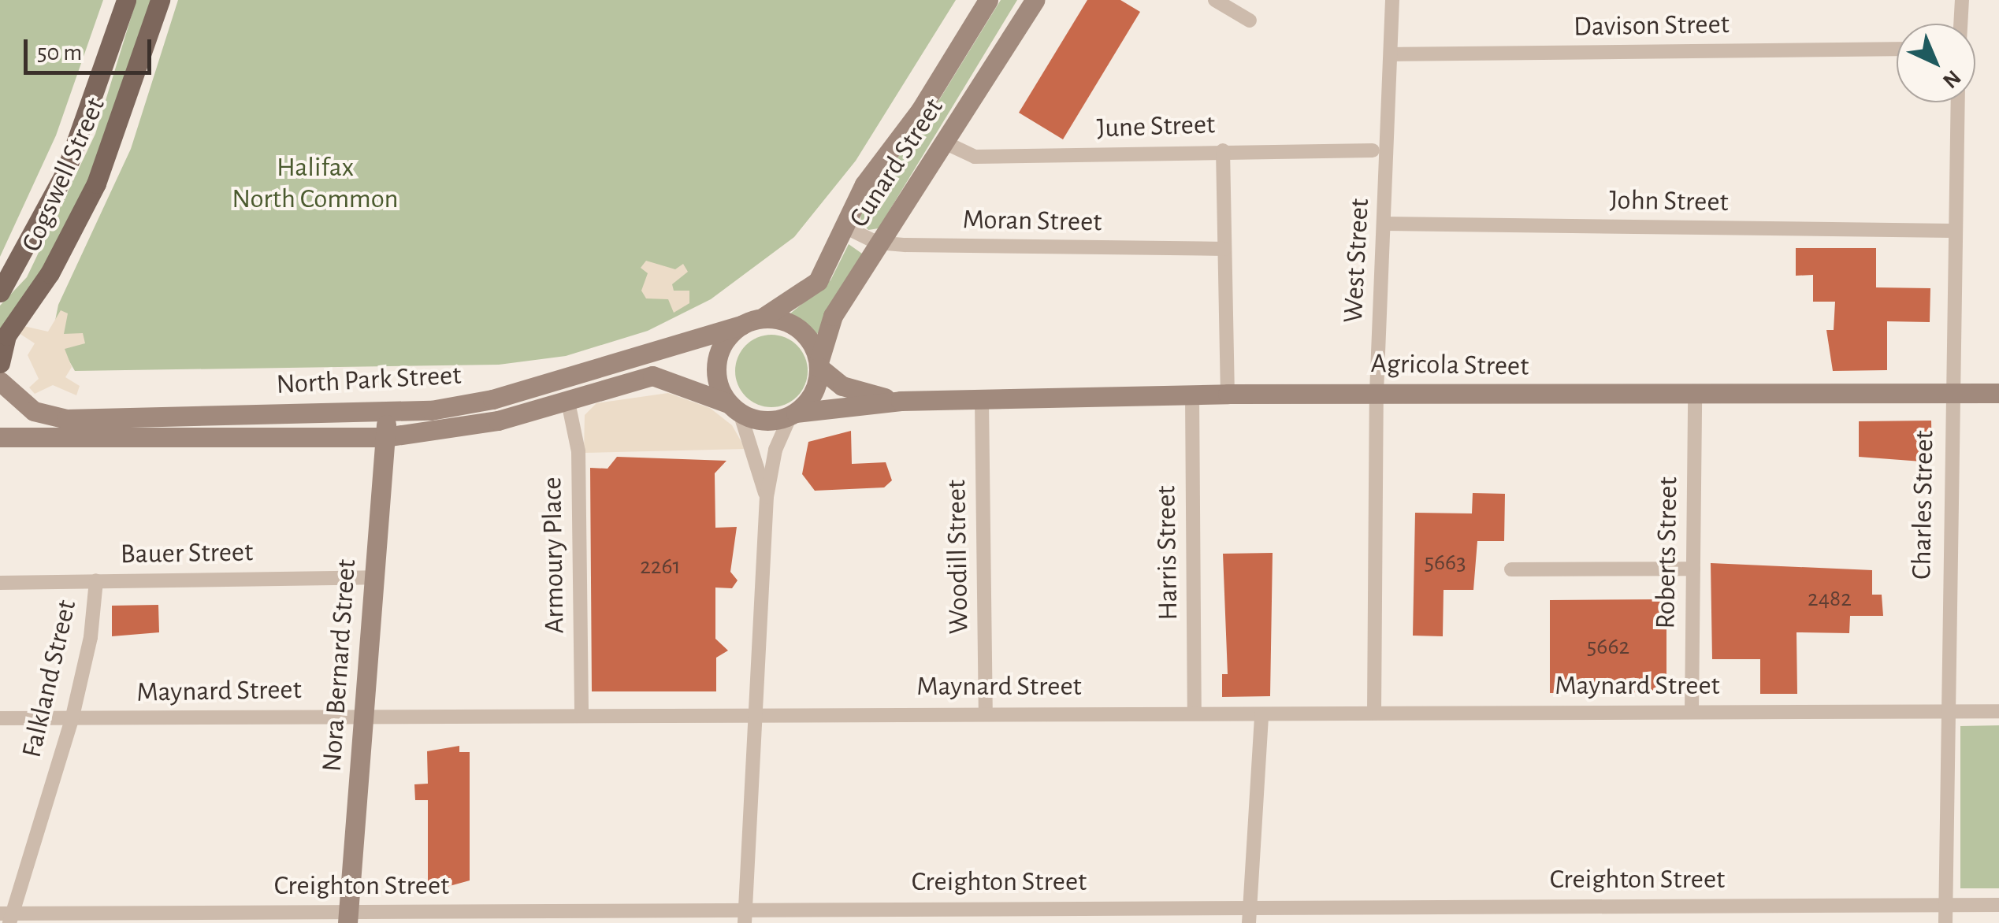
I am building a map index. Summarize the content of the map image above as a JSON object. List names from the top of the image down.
{
  "streets": {
    "main road": [
      "Cunard Street",
      "Cogswell Street",
      "Agricola Street",
      "North Park Street",
      "Nora Bernard Street"
    ],
    "street": [
      "Davison Street",
      "June Street",
      "John Street",
      "Moran Street",
      "West Street",
      "Charles Street",
      "Harris Street",
      "Roberts Street",
      "Bauer Street",
      "Armoury Place",
      "Woodill Street",
      "Falkland Street",
      "Maynard Street",
      "Creighton Street"
    ]
  },
  "crossings": [
    ["Davison Street", "West Street"],
    ["June Street", "Cunard Street"],
    ["Cunard Street", "Moran Street"],
    ["Cunard Street", "Agricola Street"],
    ["Cunard Street", "North Park Street"],
    ["John Street", "West Street"],
    ["John Street", "Charles Street"],
    ["West Street", "Agricola Street"],
    ["West Street", "Maynard Street"],
    ["Agricola Street", "North Park Street"],
    ["Agricola Street", "Charles Street"],
    ["Agricola Street", "Harris Street"],
    ["Agricola Street", "Roberts Street"],
    ["Agricola Street", "Woodill Street"],
    ["North Park Street", "Armoury Place"],
    ["North Park Street", "Nora Bernard Street"],
    ["Charles Street", "Maynard Street"],
    ["Charles Street", "Creighton Street"],
    ["Harris Street", "Maynard Street"],
    ["Roberts Street", "Maynard Street"],
    ["Bauer Street", "Nora Bernard Street"],
    ["Bauer Street", "Falkland Street"],
    ["Armoury Place", "Maynard Street"],
    ["Woodill Street", "Maynard Street"],
    ["Nora Bernard Street", "Maynard Street"],
    ["Nora Bernard Street", "Creighton Street"],
    ["Falkland Street", "Maynard Street"],
    ["Falkland Street", "Creighton Street"]
  ],
  "parks": ["Halifax North Common"],
  "house_numbers": [
    "5663",
    "2261",
    "2482",
    "5662"
  ],
  "scale_bar": "50 m",
  "north": "bottom right"
}
